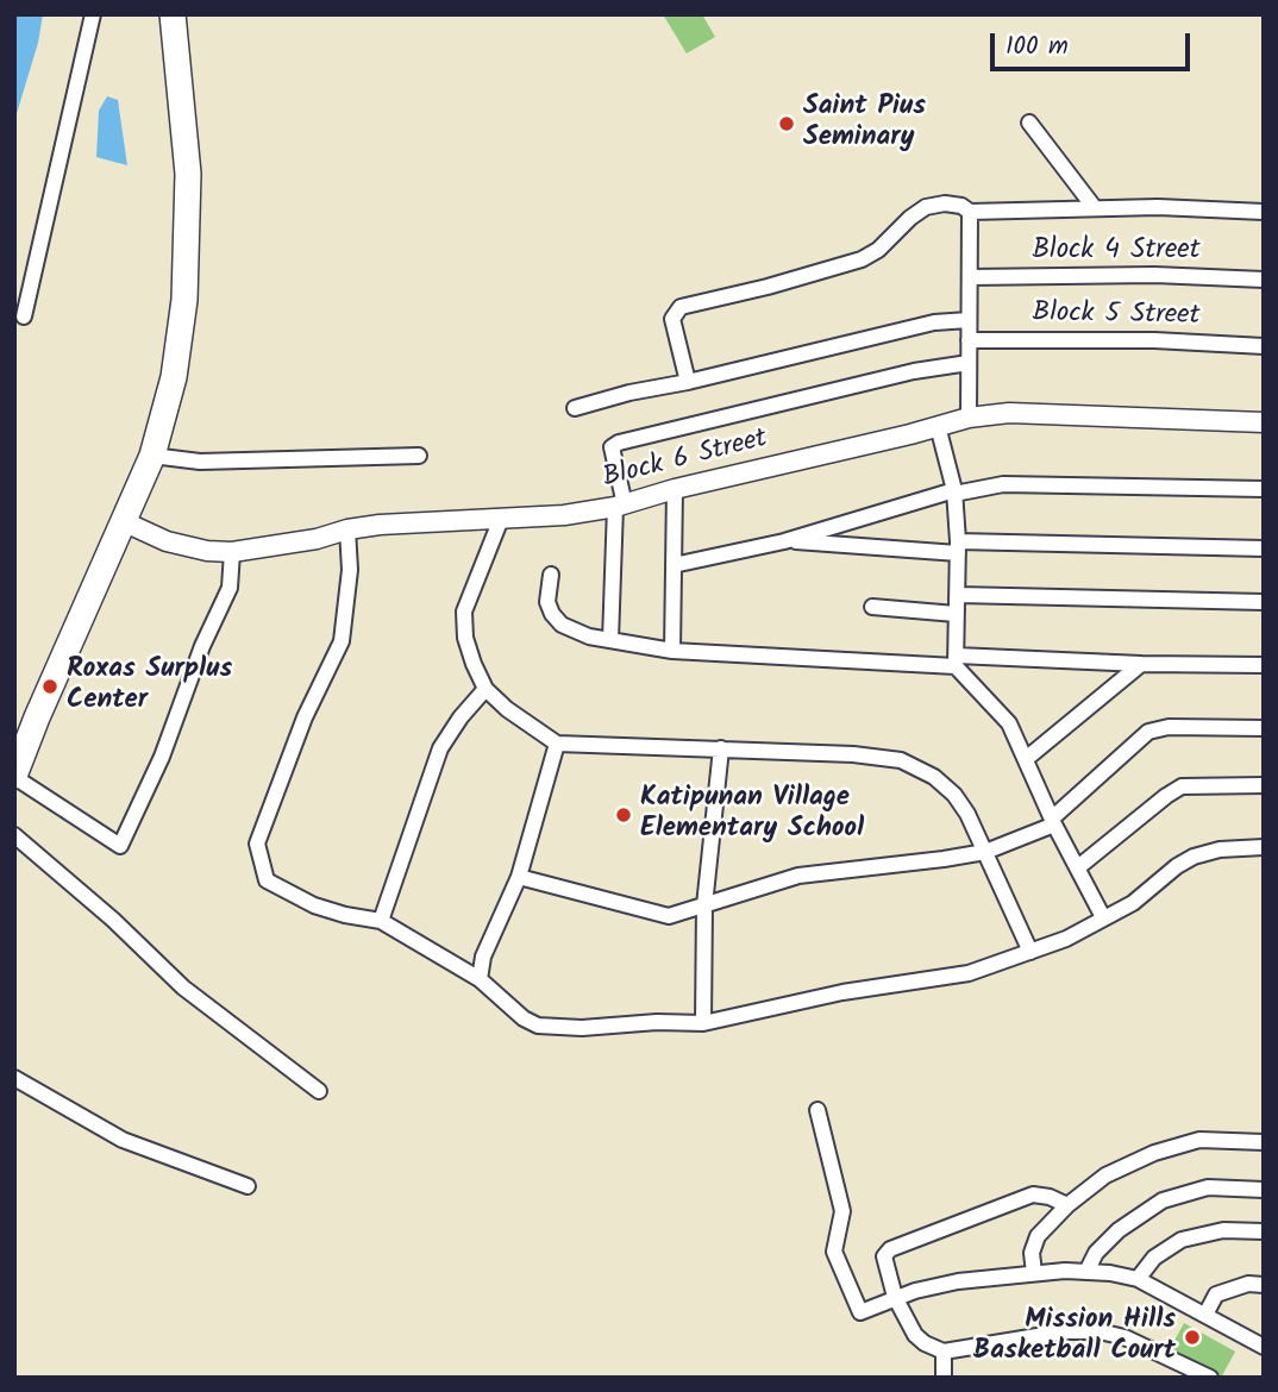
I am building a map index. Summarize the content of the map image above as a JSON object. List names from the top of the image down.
{
  "streets": {
    "street": ["Block 4 Street", "Block 5 Street", "Block 6 Street"]
  },
  "places": [
    "Saint Pius Seminary",
    "Roxas Surplus Center",
    "Katipunan Village Elementary School",
    "Mission Hills Basketball Court"
  ],
  "scale_bar": "100 m"
}
